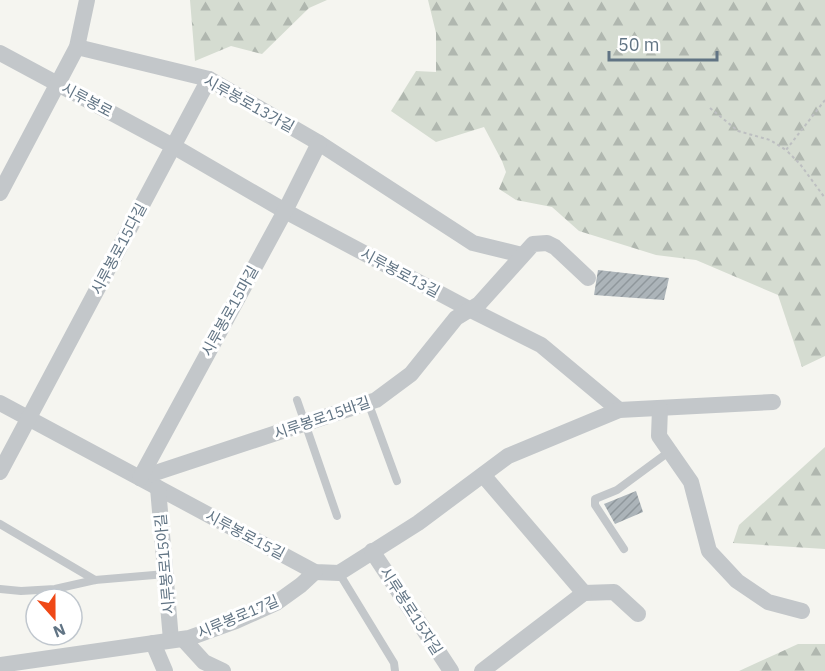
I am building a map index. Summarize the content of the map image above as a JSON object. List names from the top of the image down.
{
  "streets": {
    "street": [
      "시루봉로",
      "시루봉로13가길",
      "시루봉로15다길",
      "시루봉로13길",
      "시루봉로15마길",
      "시루봉로15바길",
      "시루봉로15길",
      "시루봉로15아길",
      "시루봉로15자길",
      "시루봉로17길"
    ]
  },
  "crossings": [
    ["시루봉로", "시루봉로15다길"],
    ["시루봉로", "시루봉로13길"],
    ["시루봉로13가길", "시루봉로15다길"],
    ["시루봉로13가길", "시루봉로15마길"],
    ["시루봉로13가길", "시루봉로15바길"],
    ["시루봉로15다길", "시루봉로13길"],
    ["시루봉로15다길", "시루봉로15길"],
    ["시루봉로13길", "시루봉로15마길"],
    ["시루봉로13길", "시루봉로15바길"],
    ["시루봉로15마길", "시루봉로15바길"],
    ["시루봉로15마길", "시루봉로15길"],
    ["시루봉로15바길", "시루봉로15길"],
    ["시루봉로15길", "시루봉로15아길"],
    ["시루봉로15길", "시루봉로17길"],
    ["시루봉로15아길", "시루봉로17길"]
  ],
  "scale_bar": "50 m",
  "north": "bottom"
}
